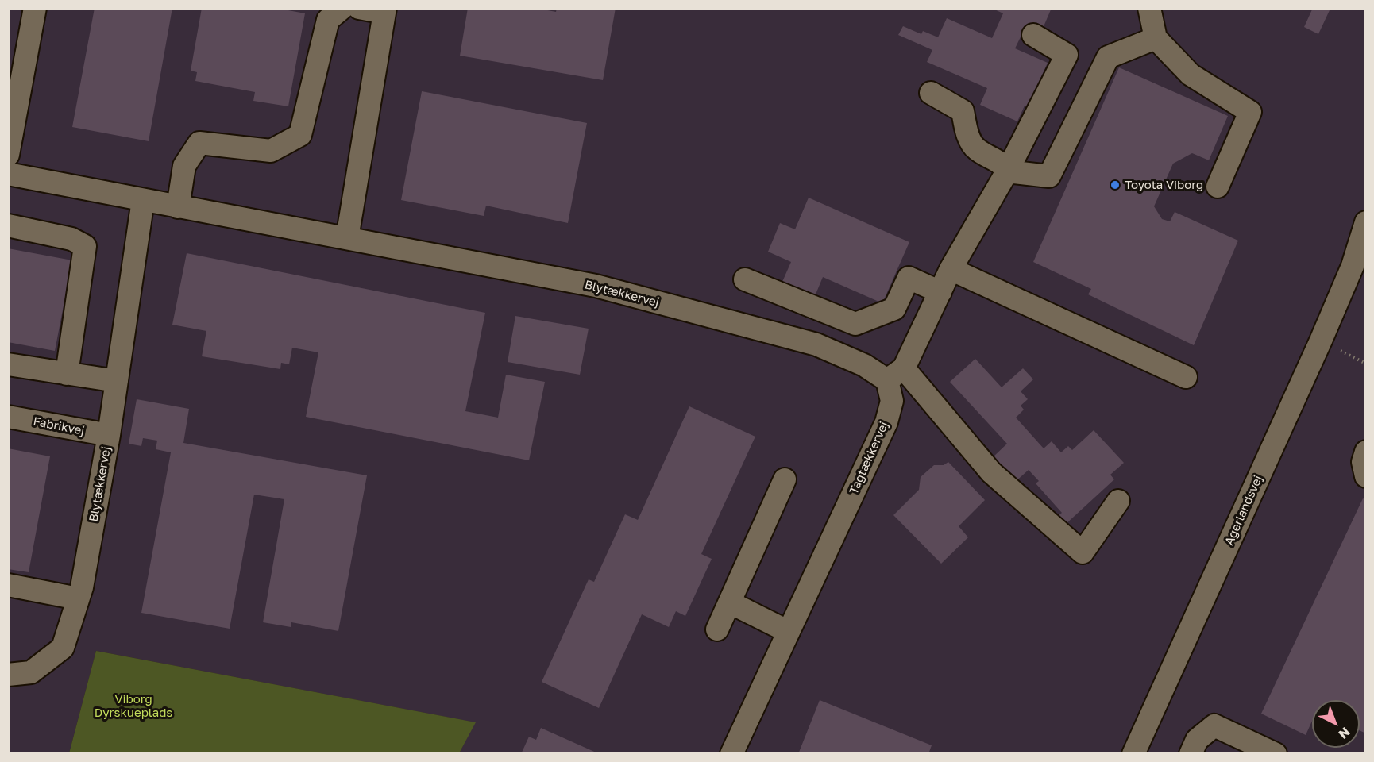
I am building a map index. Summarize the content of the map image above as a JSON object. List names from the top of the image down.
{
  "streets": {
    "street": [
      "Blytækkervej",
      "Fabrikvej",
      "Tagtækkervej",
      "Agerlandsvej"
    ]
  },
  "crossings": [
    ["Blytækkervej", "Fabrikvej"],
    ["Blytækkervej", "Tagtækkervej"]
  ],
  "parks": ["Viborg Dyrskueplads"],
  "places": ["Toyota Viborg"],
  "north": "bottom right"
}
